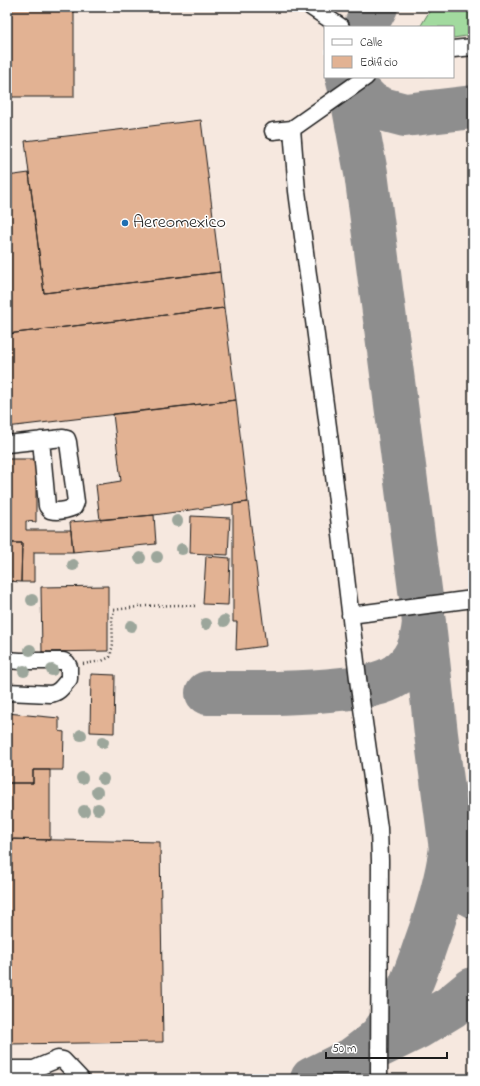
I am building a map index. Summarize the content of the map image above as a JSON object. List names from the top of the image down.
{
  "places": ["Aereomexico"],
  "legend": ["Calle", "Edificio"],
  "scale_bar": "50 m"
}
